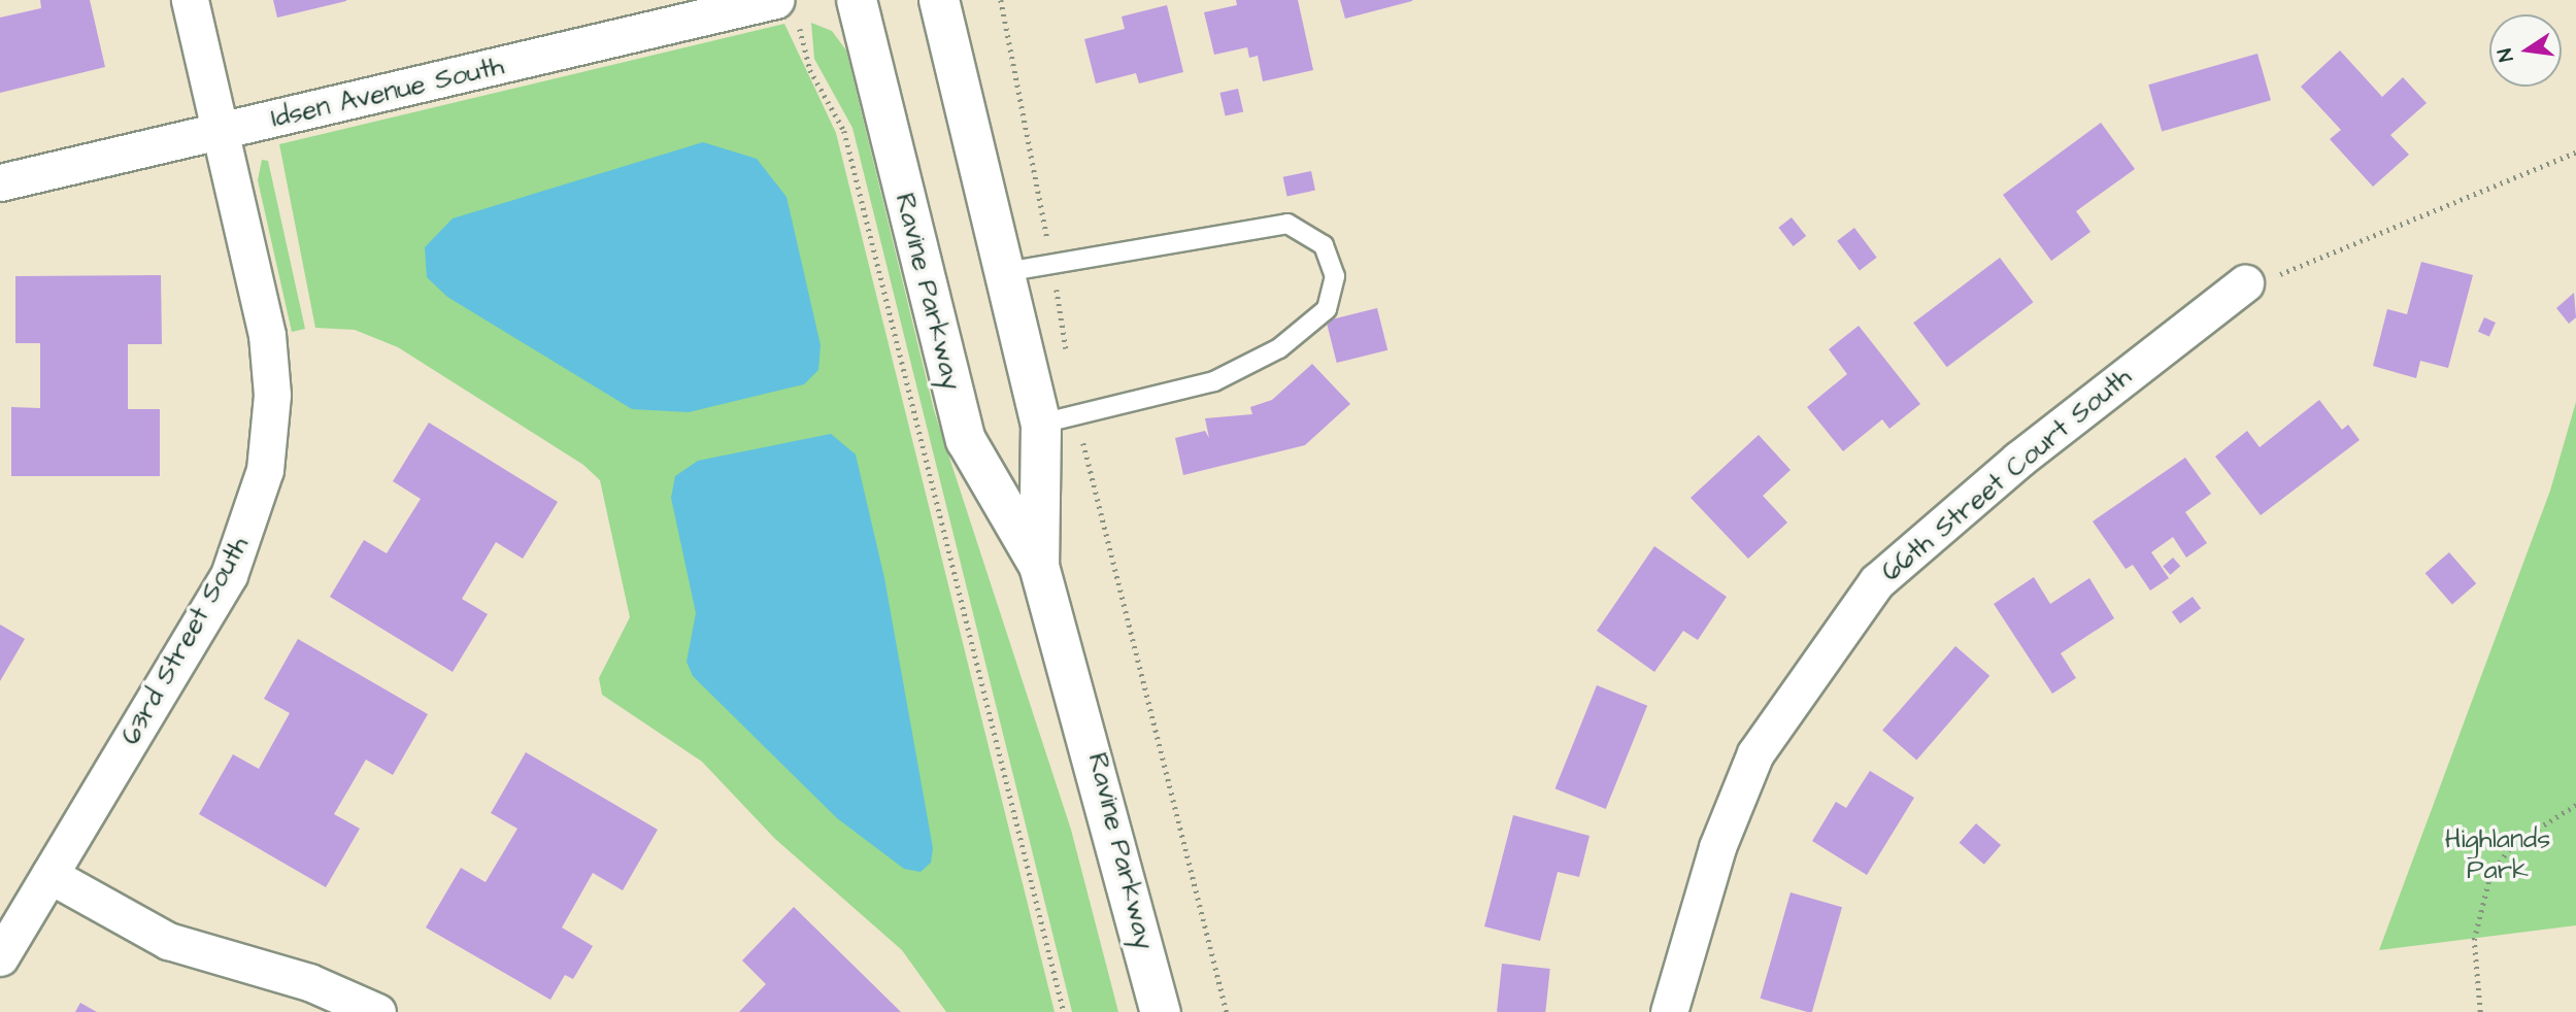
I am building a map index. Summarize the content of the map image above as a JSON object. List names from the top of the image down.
{
  "streets": {
    "street": [
      "Idsen Avenue South",
      "Ravine Parkway",
      "66th Street Court South",
      "63rd Street South"
    ]
  },
  "crossings": [
    ["Idsen Avenue South", "63rd Street South"]
  ],
  "parks": ["Highlands Park"],
  "north": "left"
}
